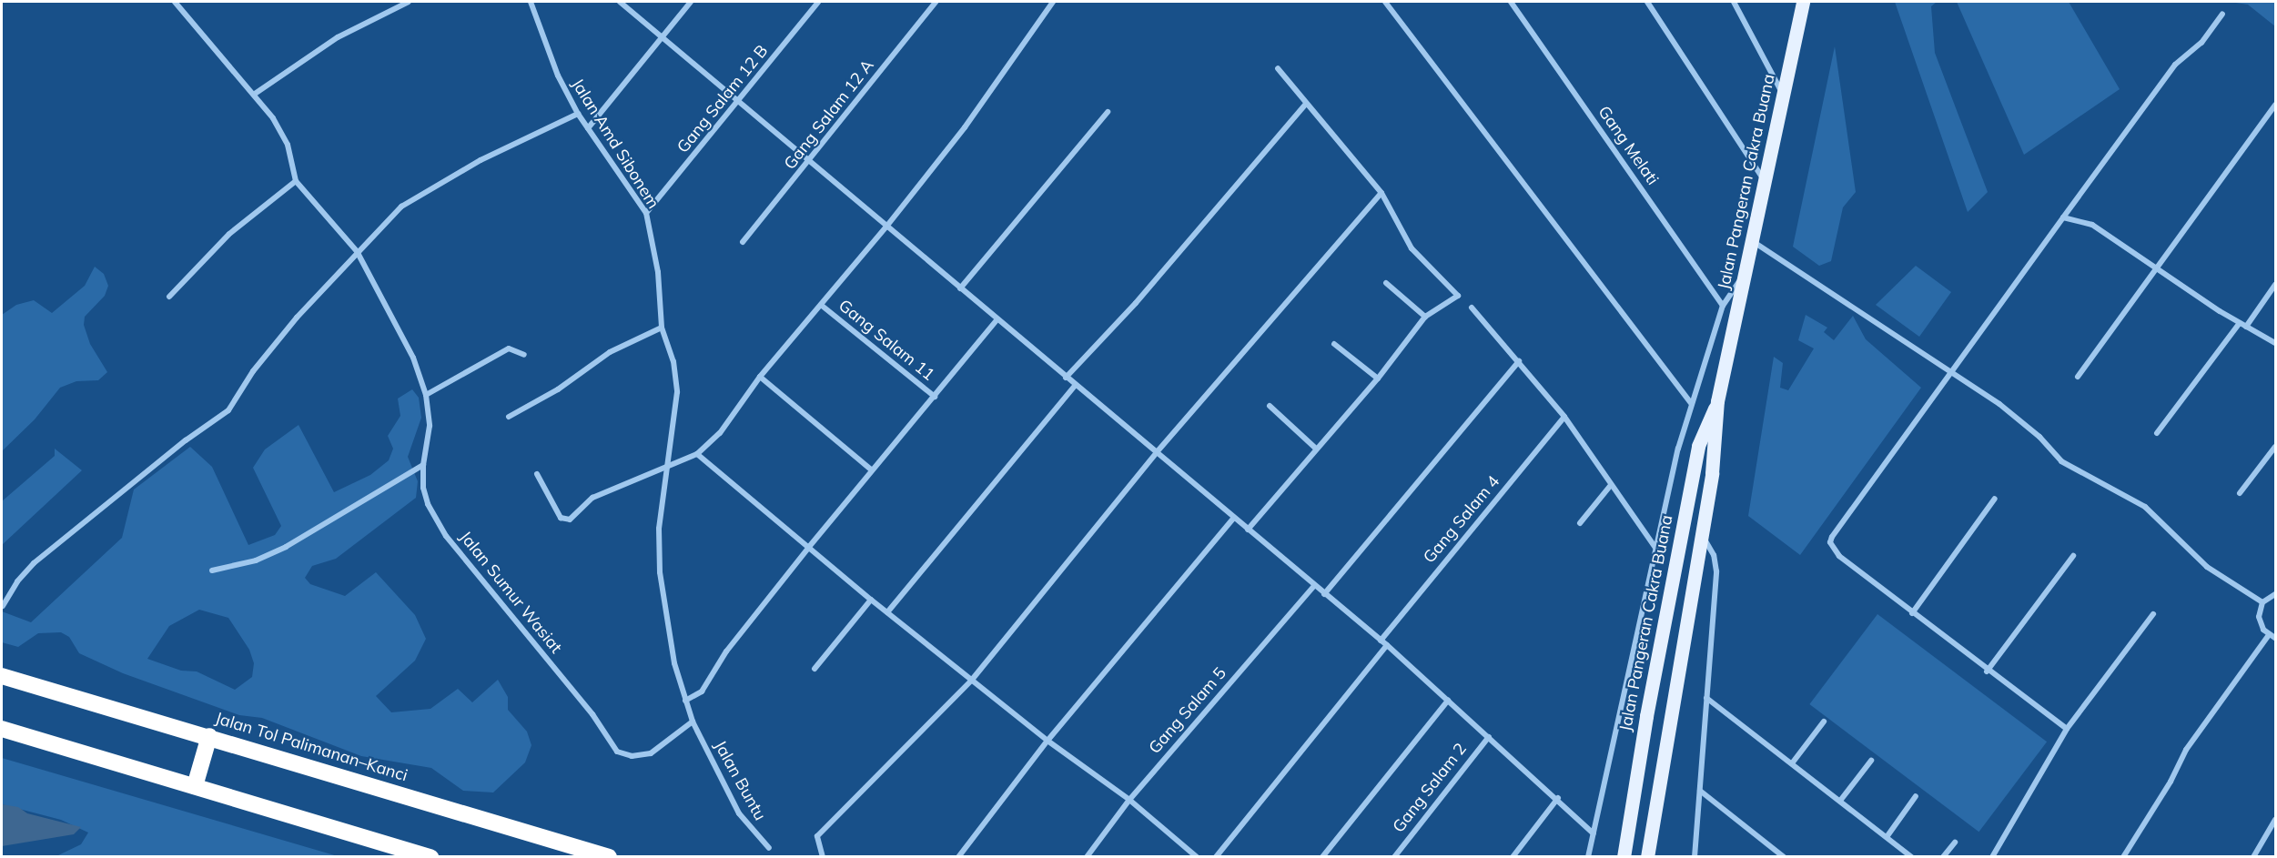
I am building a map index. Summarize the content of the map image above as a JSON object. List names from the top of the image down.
{
  "streets": {
    "highway": ["Jalan Tol Palimanan–Kanci"],
    "main road": ["Jalan Pangeran Cakra Buana"],
    "street": [
      "Gang Salam 12 B",
      "Gang Salam 12 A",
      "Jalan Amd Sibonem",
      "Gang Melati",
      "Gang Salam 11",
      "Gang Salam 4",
      "Jalan Sumur Wasiat",
      "Gang Salam 5",
      "Jalan Buntu",
      "Gang Salam 2"
    ]
  },
  "crossings": [
    ["Gang Salam 12 B", "Jalan Amd Sibonem"],
    ["Jalan Amd Sibonem", "Jalan Buntu"],
    ["Jalan Sumur Wasiat", "Jalan Buntu"]
  ]
}
